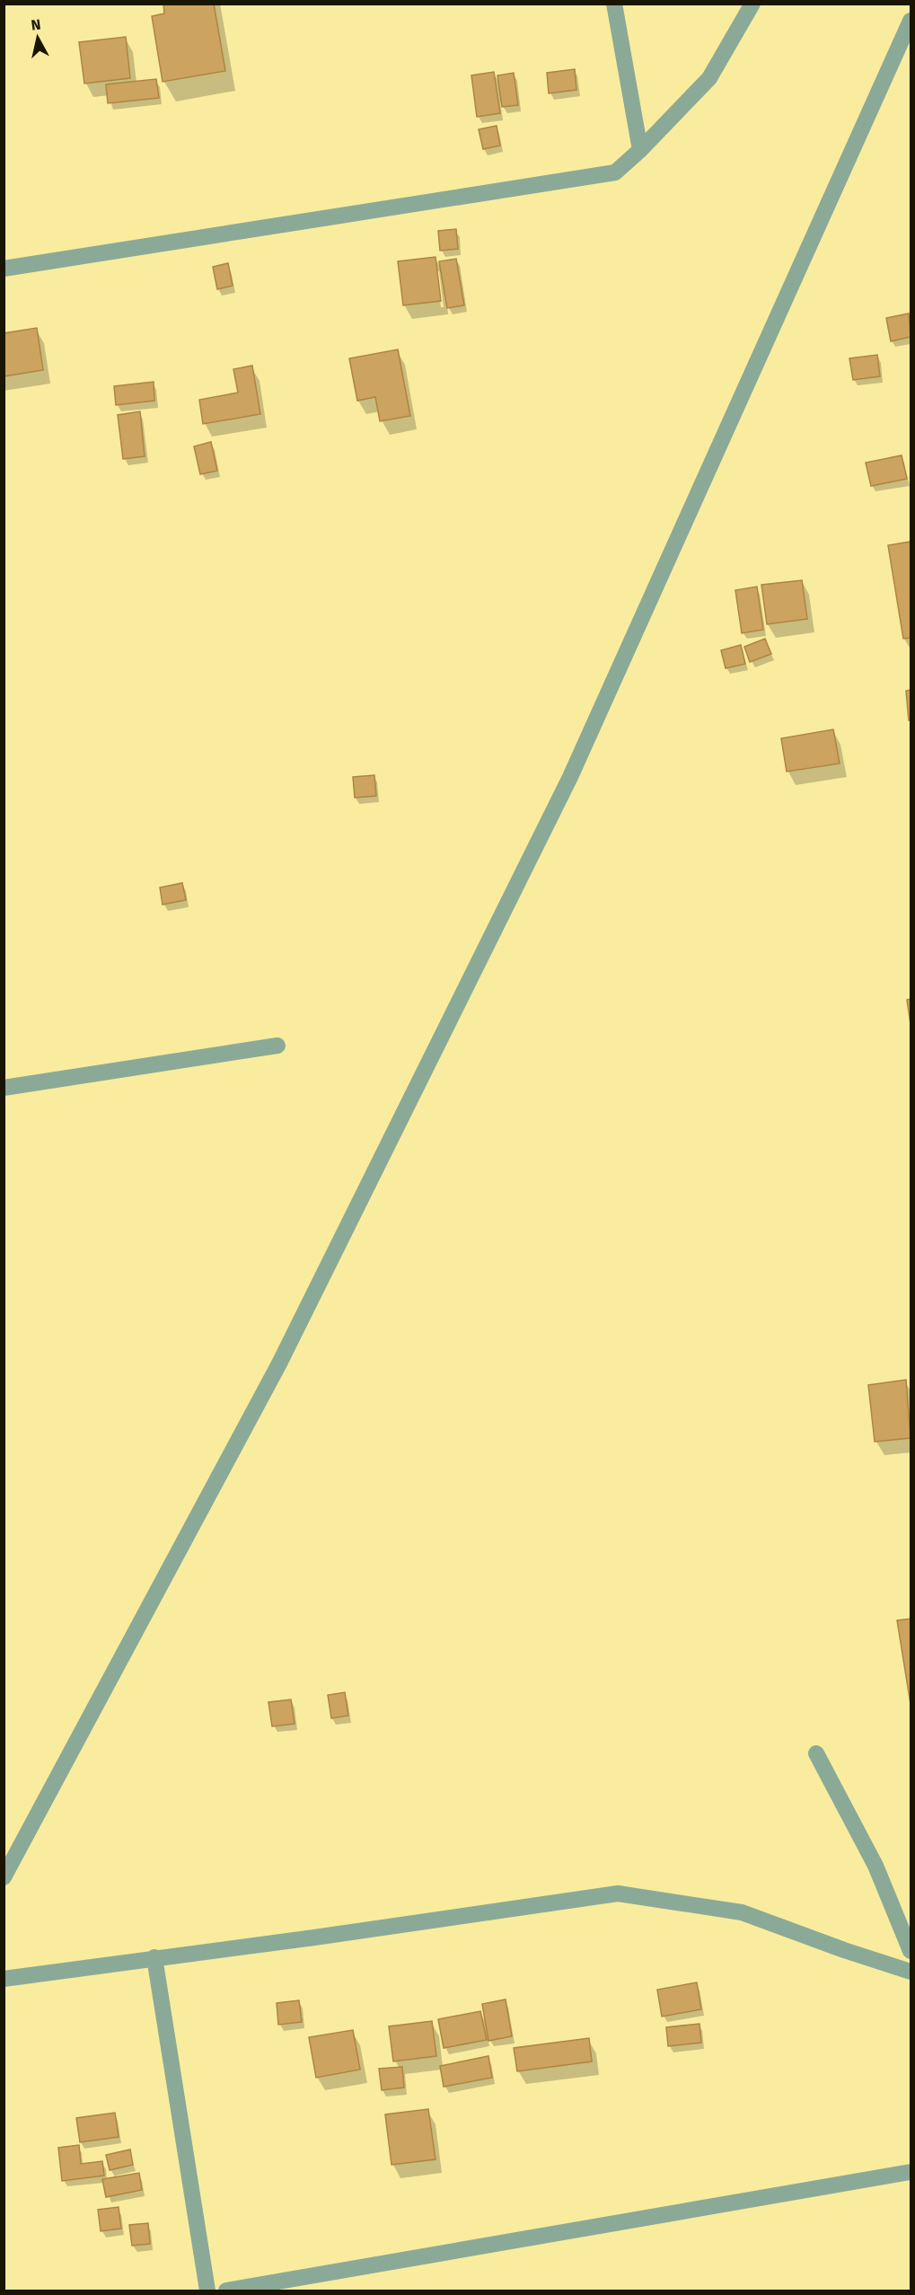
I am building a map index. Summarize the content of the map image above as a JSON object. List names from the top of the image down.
{
  "north": "top"
}
